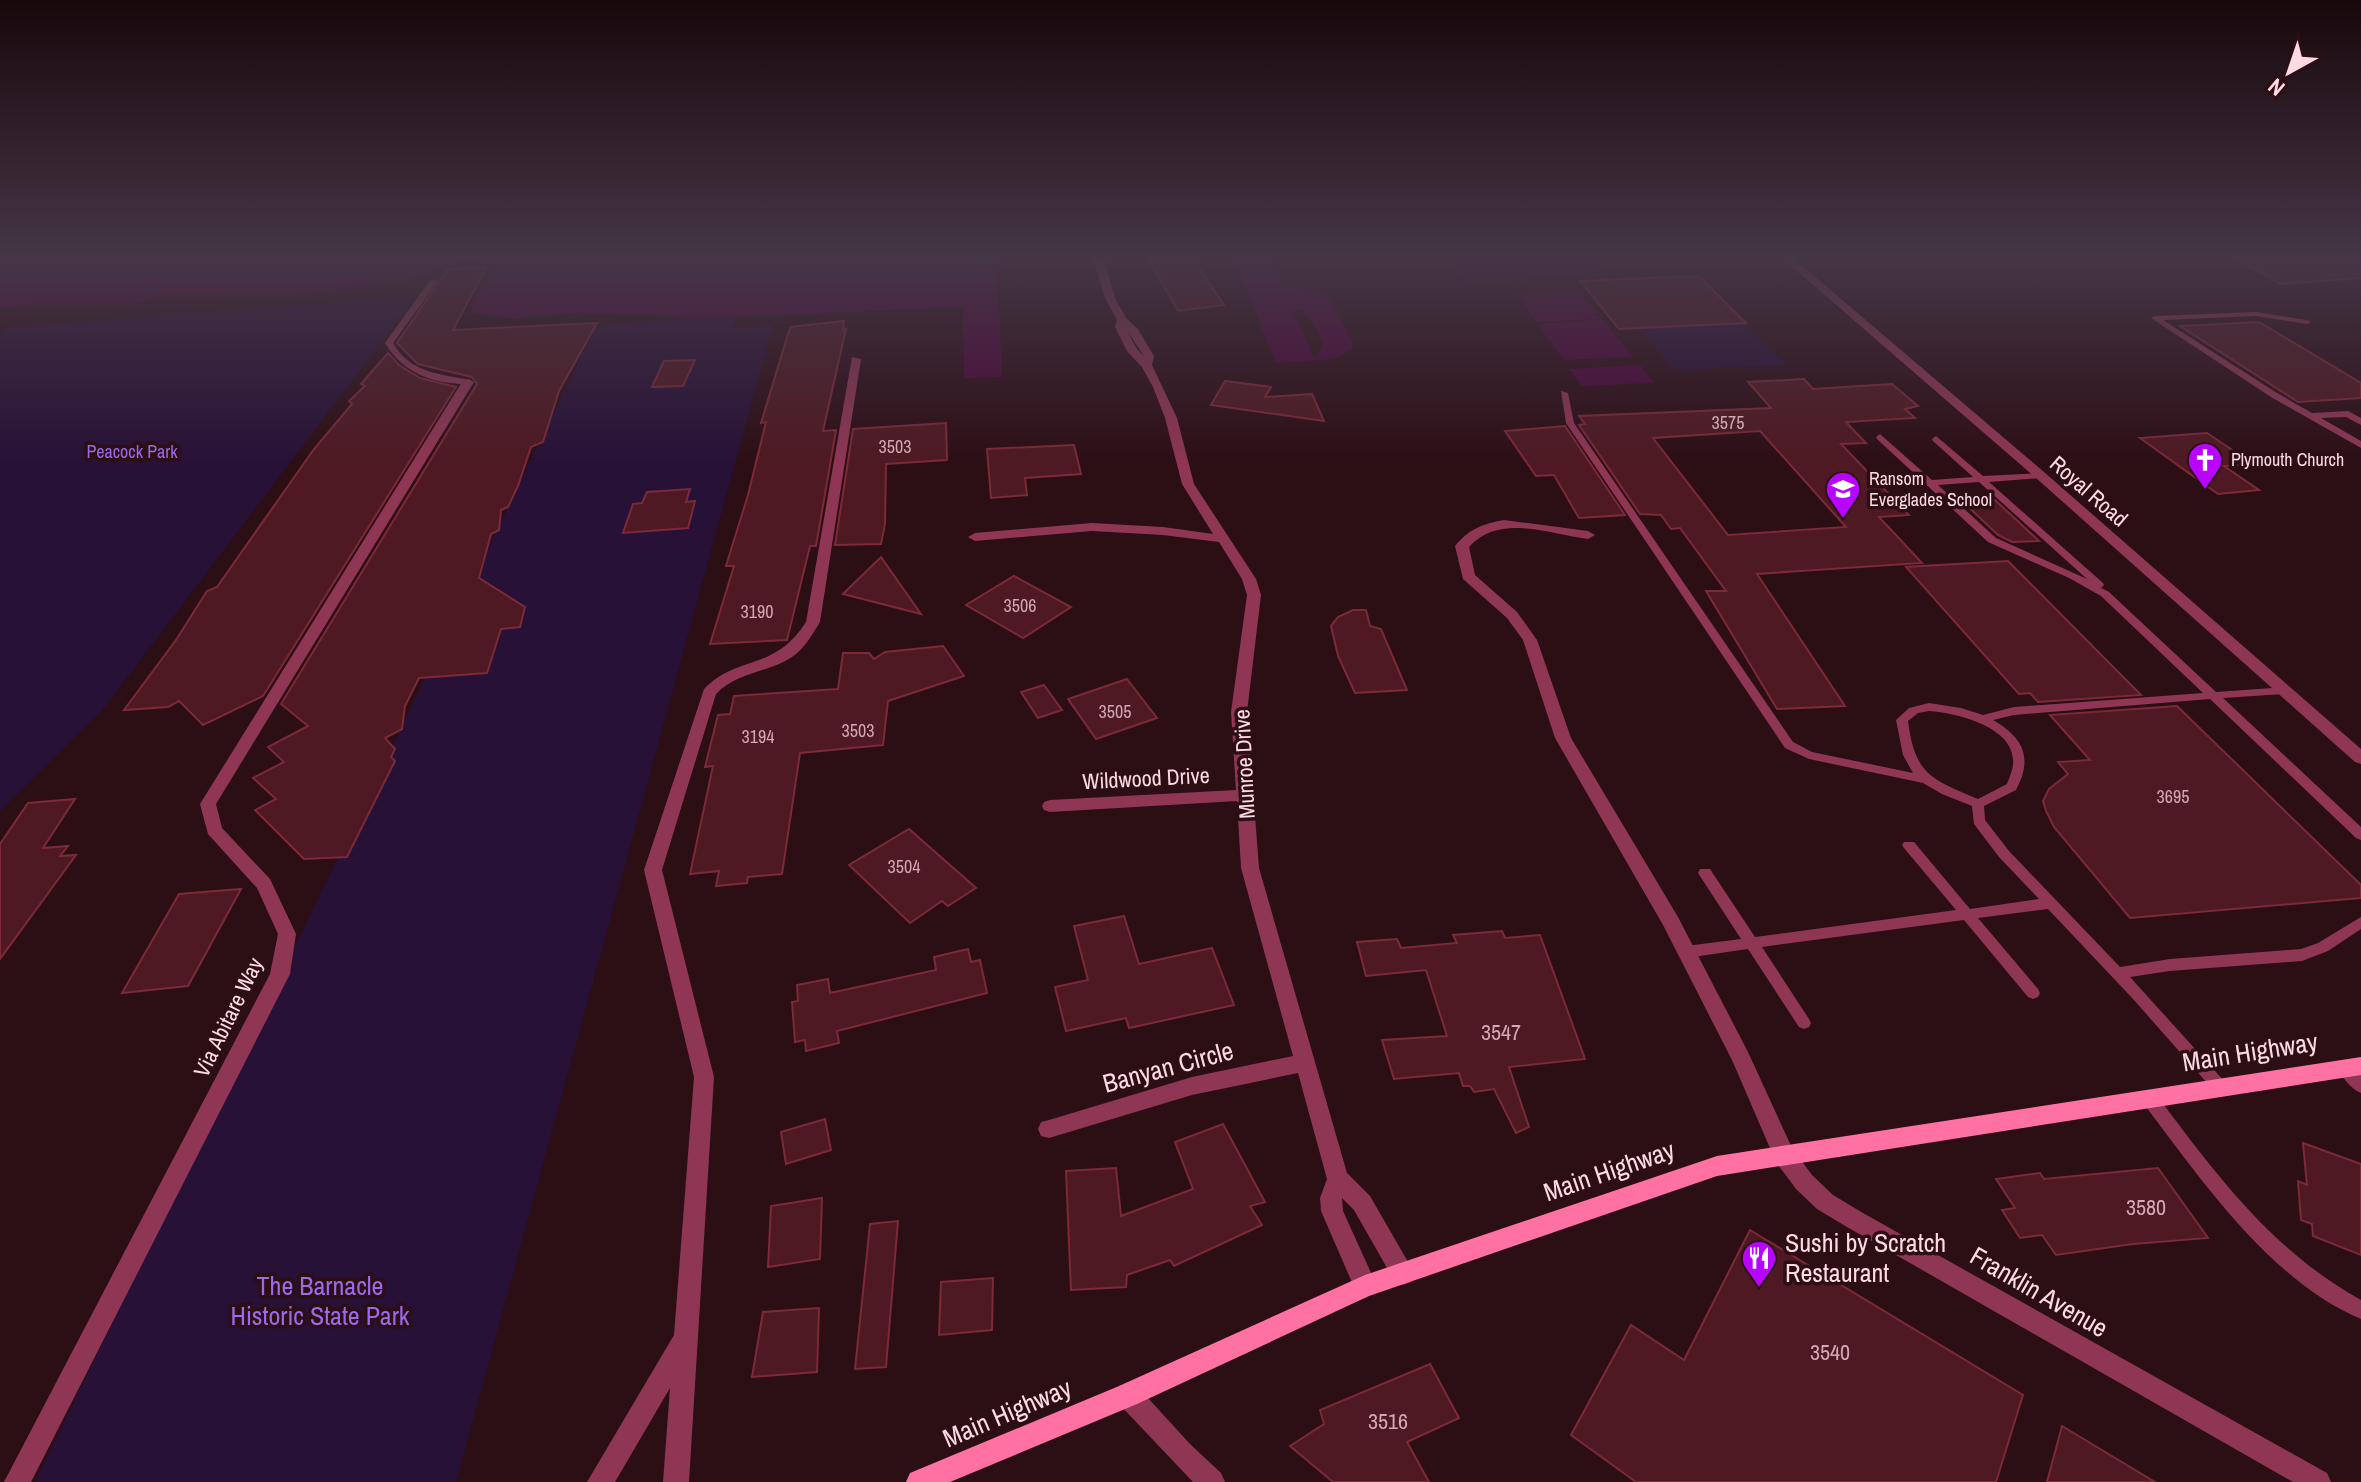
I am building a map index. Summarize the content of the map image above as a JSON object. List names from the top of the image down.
{
  "streets": {
    "main road": ["Main Highway"],
    "street": [
      "Royal Road",
      "Munroe Drive",
      "Wildwood Drive",
      "Via Abitare Way",
      "Banyan Circle",
      "Franklin Avenue"
    ]
  },
  "crossings": [
    ["Munroe Drive", "Wildwood Drive"],
    ["Munroe Drive", "Main Highway"],
    ["Munroe Drive", "Banyan Circle"],
    ["Main Highway", "Franklin Avenue"]
  ],
  "parks": ["Peacock Park", "The Barnacle Historic State Park"],
  "places": {
    "church": ["Plymouth Church"],
    "school or university": ["Ransom Everglades School"],
    "restaurant": ["Sushi by Scratch Restaurant"]
  },
  "house_numbers": [
    "3575",
    "3503",
    "3506",
    "3190",
    "3505",
    "3503",
    "3194",
    "3695",
    "3504",
    "3547",
    "3580",
    "3540",
    "3516"
  ],
  "north": "bottom left"
}
